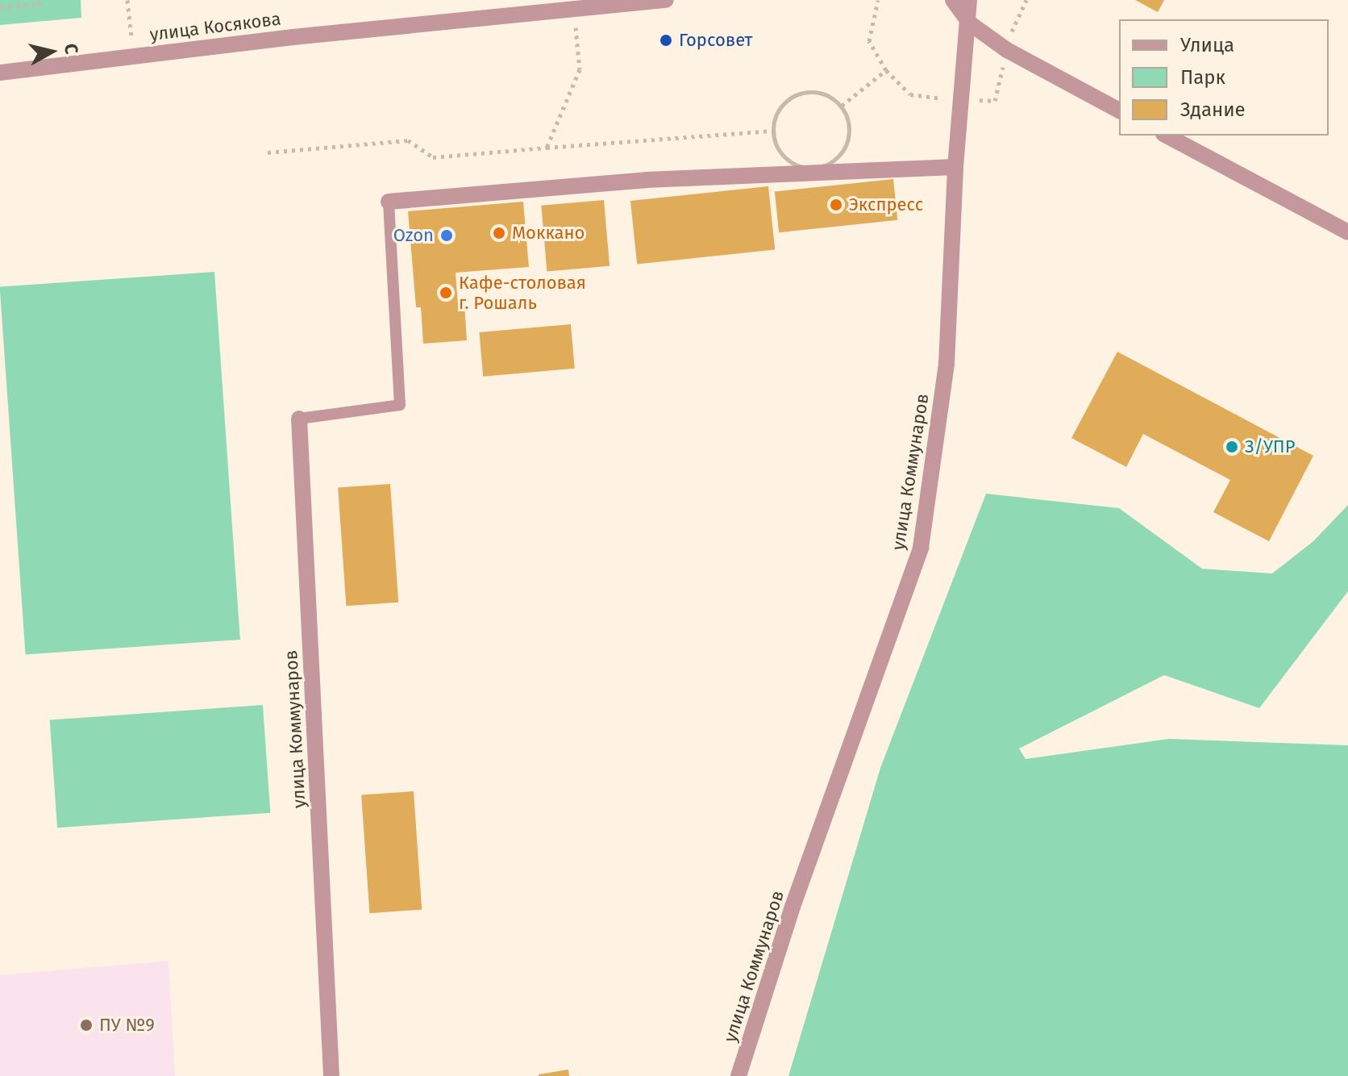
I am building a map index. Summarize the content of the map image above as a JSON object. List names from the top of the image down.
{
  "streets": {
    "street": ["улица Косякова", "улица Коммунаров"]
  },
  "places": [
    "Горсовет",
    "Экспресс",
    "Моккано",
    "Ozon",
    "Кафе-столовая г. Рошаль",
    "З/УПР",
    "ПУ №9"
  ],
  "legend": ["Улица", "Парк", "Здание"],
  "north": "right"
}
